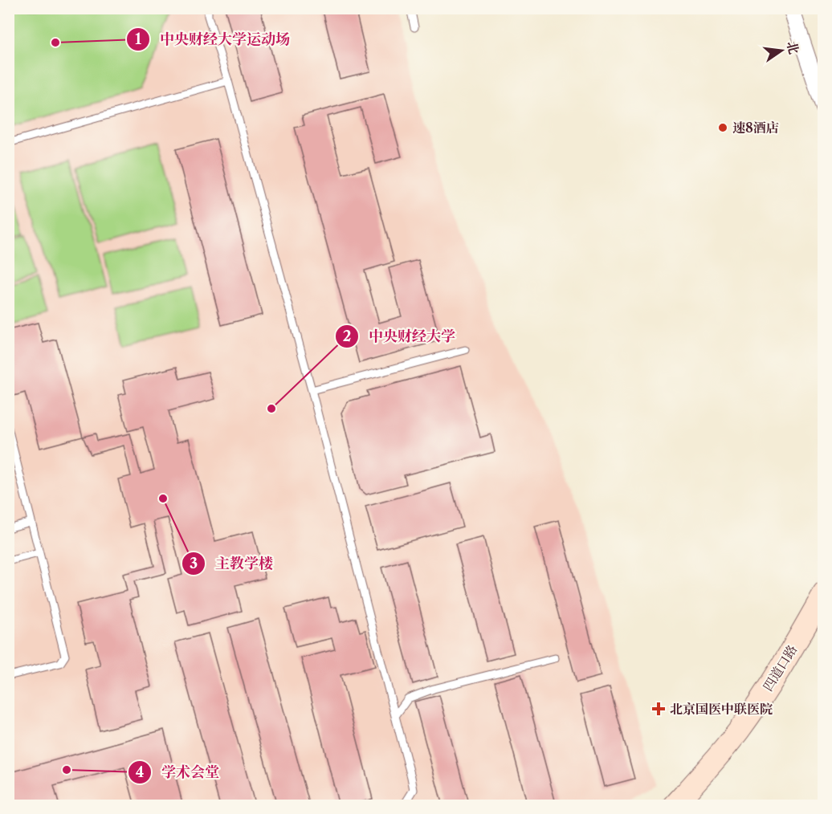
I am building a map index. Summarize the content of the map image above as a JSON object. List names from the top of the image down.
{
  "streets": {
    "street": ["四道口路"]
  },
  "places": {
    "other": [
      "中央财经大学运动场",
      "速8酒店",
      "中央财经大学",
      "主教学楼",
      "学术会堂"
    ],
    "health": ["北京国医中联医院"]
  },
  "north": "right"
}
